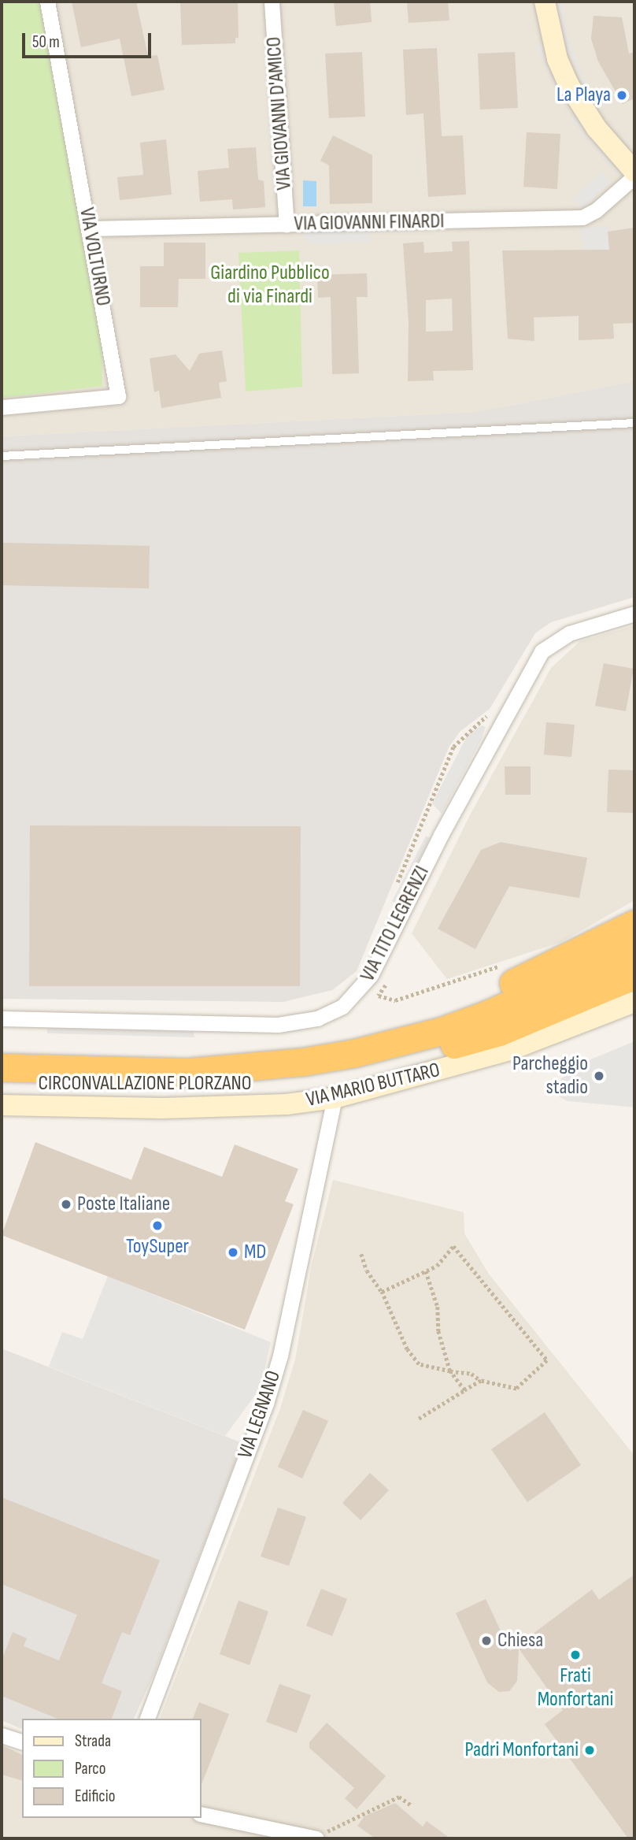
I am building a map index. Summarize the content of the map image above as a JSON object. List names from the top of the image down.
{
  "streets": {
    "highway": ["CIRCONVALLAZIONE PLORZANO"],
    "street": [
      "VIA GIOVANNI D'AMICO",
      "VIA GIOVANNI FINARDI",
      "VIA VOLTURNO",
      "VIA TITO LEGRENZI",
      "VIA MARIO BUTTARO",
      "VIA LEGNANO"
    ]
  },
  "crossings": [
    ["VIA GIOVANNI D'AMICO", "VIA GIOVANNI FINARDI"],
    ["VIA GIOVANNI FINARDI", "VIA VOLTURNO"],
    ["VIA MARIO BUTTARO", "VIA LEGNANO"]
  ],
  "parks": ["Giardino Pubblico di via Finardi"],
  "places": [
    "La Playa",
    "Parcheggio stadio",
    "Poste Italiane",
    "ToySuper",
    "MD",
    "Chiesa",
    "Frati Monfortani",
    "Padri Monfortani"
  ],
  "legend": ["Strada", "Parco", "Edificio"],
  "scale_bar": "50 m"
}
